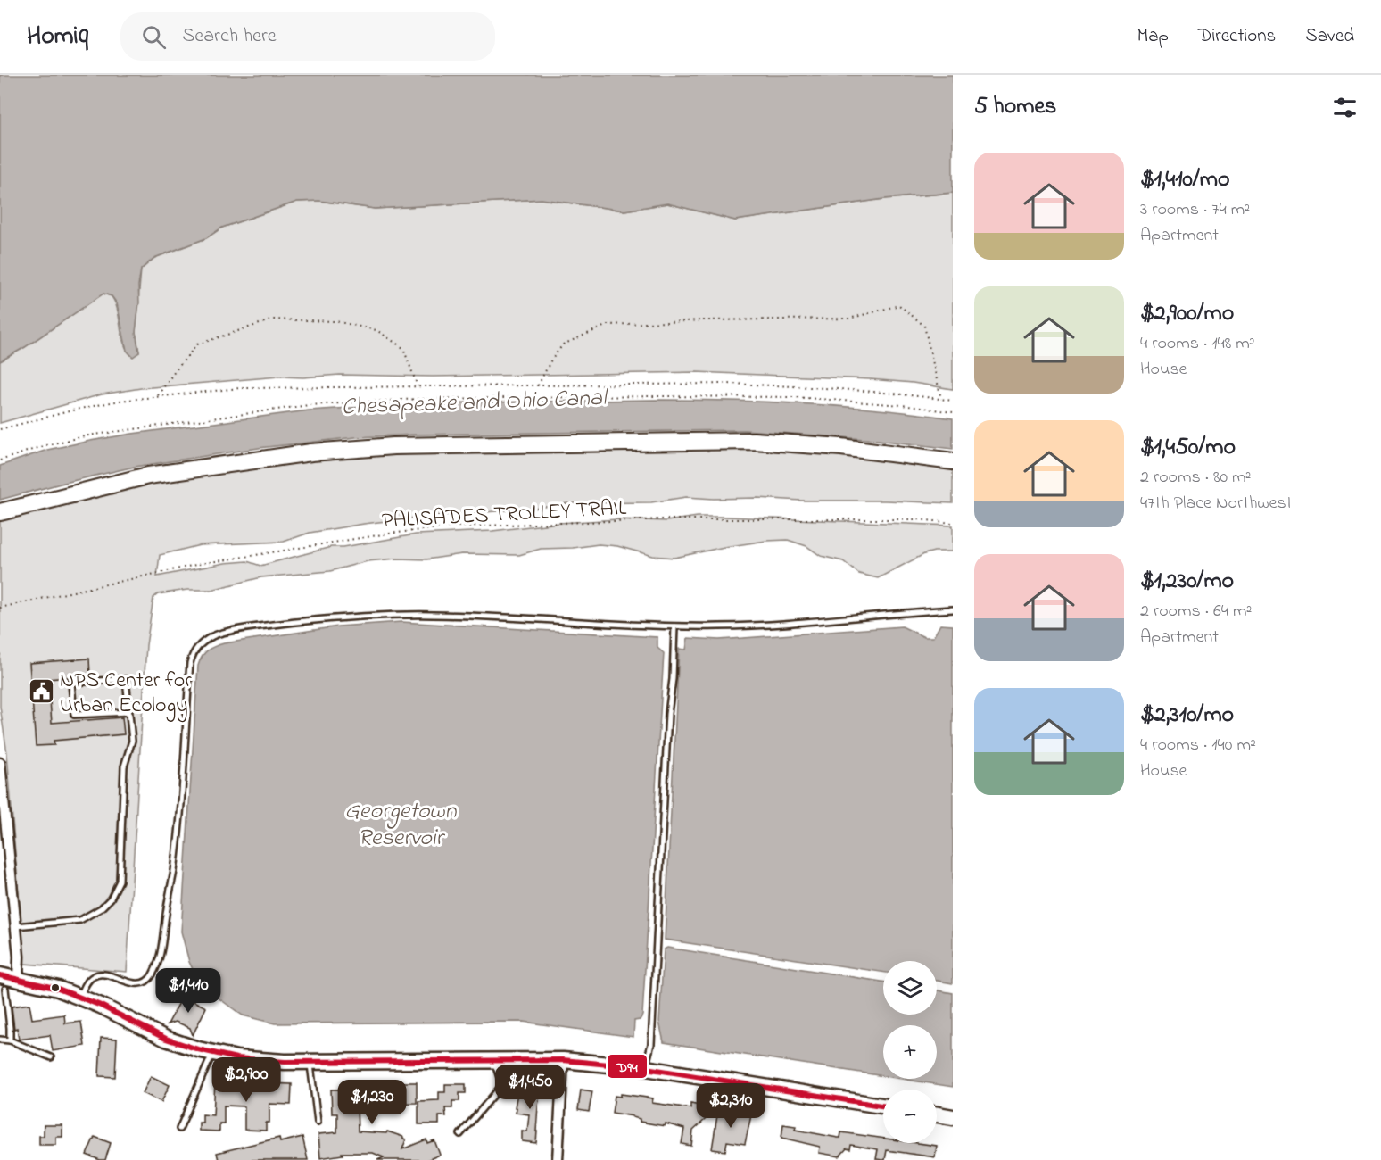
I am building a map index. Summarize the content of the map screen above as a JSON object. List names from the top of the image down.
{
  "streets": {
    "path": ["PALISADES TROLLEY TRAIL"]
  },
  "water": ["Chesapeake and Ohio Canal", "Georgetown Reservoir"],
  "places": {
    "public building": ["NPS Center for Urban Ecology"]
  },
  "lines": ["transit line D94"],
  "page": {
    "header": "Homiq",
    "search": "Search here",
    "nav": ["Map", "Directions", "Saved"],
    "heading": "5 homes",
    "list": [
      {
        "name": "$1,410/mo",
        "note": "3 rooms · 74 m² · Apartment"
      },
      {
        "name": "$2,900/mo",
        "note": "4 rooms · 148 m² · House"
      },
      {
        "name": "$1,450/mo",
        "note": "2 rooms · 80 m² · 47th Place Northwest"
      },
      {
        "name": "$1,230/mo",
        "note": "2 rooms · 64 m² · Apartment"
      },
      {
        "name": "$2,310/mo",
        "note": "4 rooms · 140 m² · House"
      }
    ],
    "map_buttons": ["+", "−"],
    "price": [
      "$1,410",
      "$2,900",
      "$1,450",
      "$1,230",
      "$2,310"
    ]
  }
}
